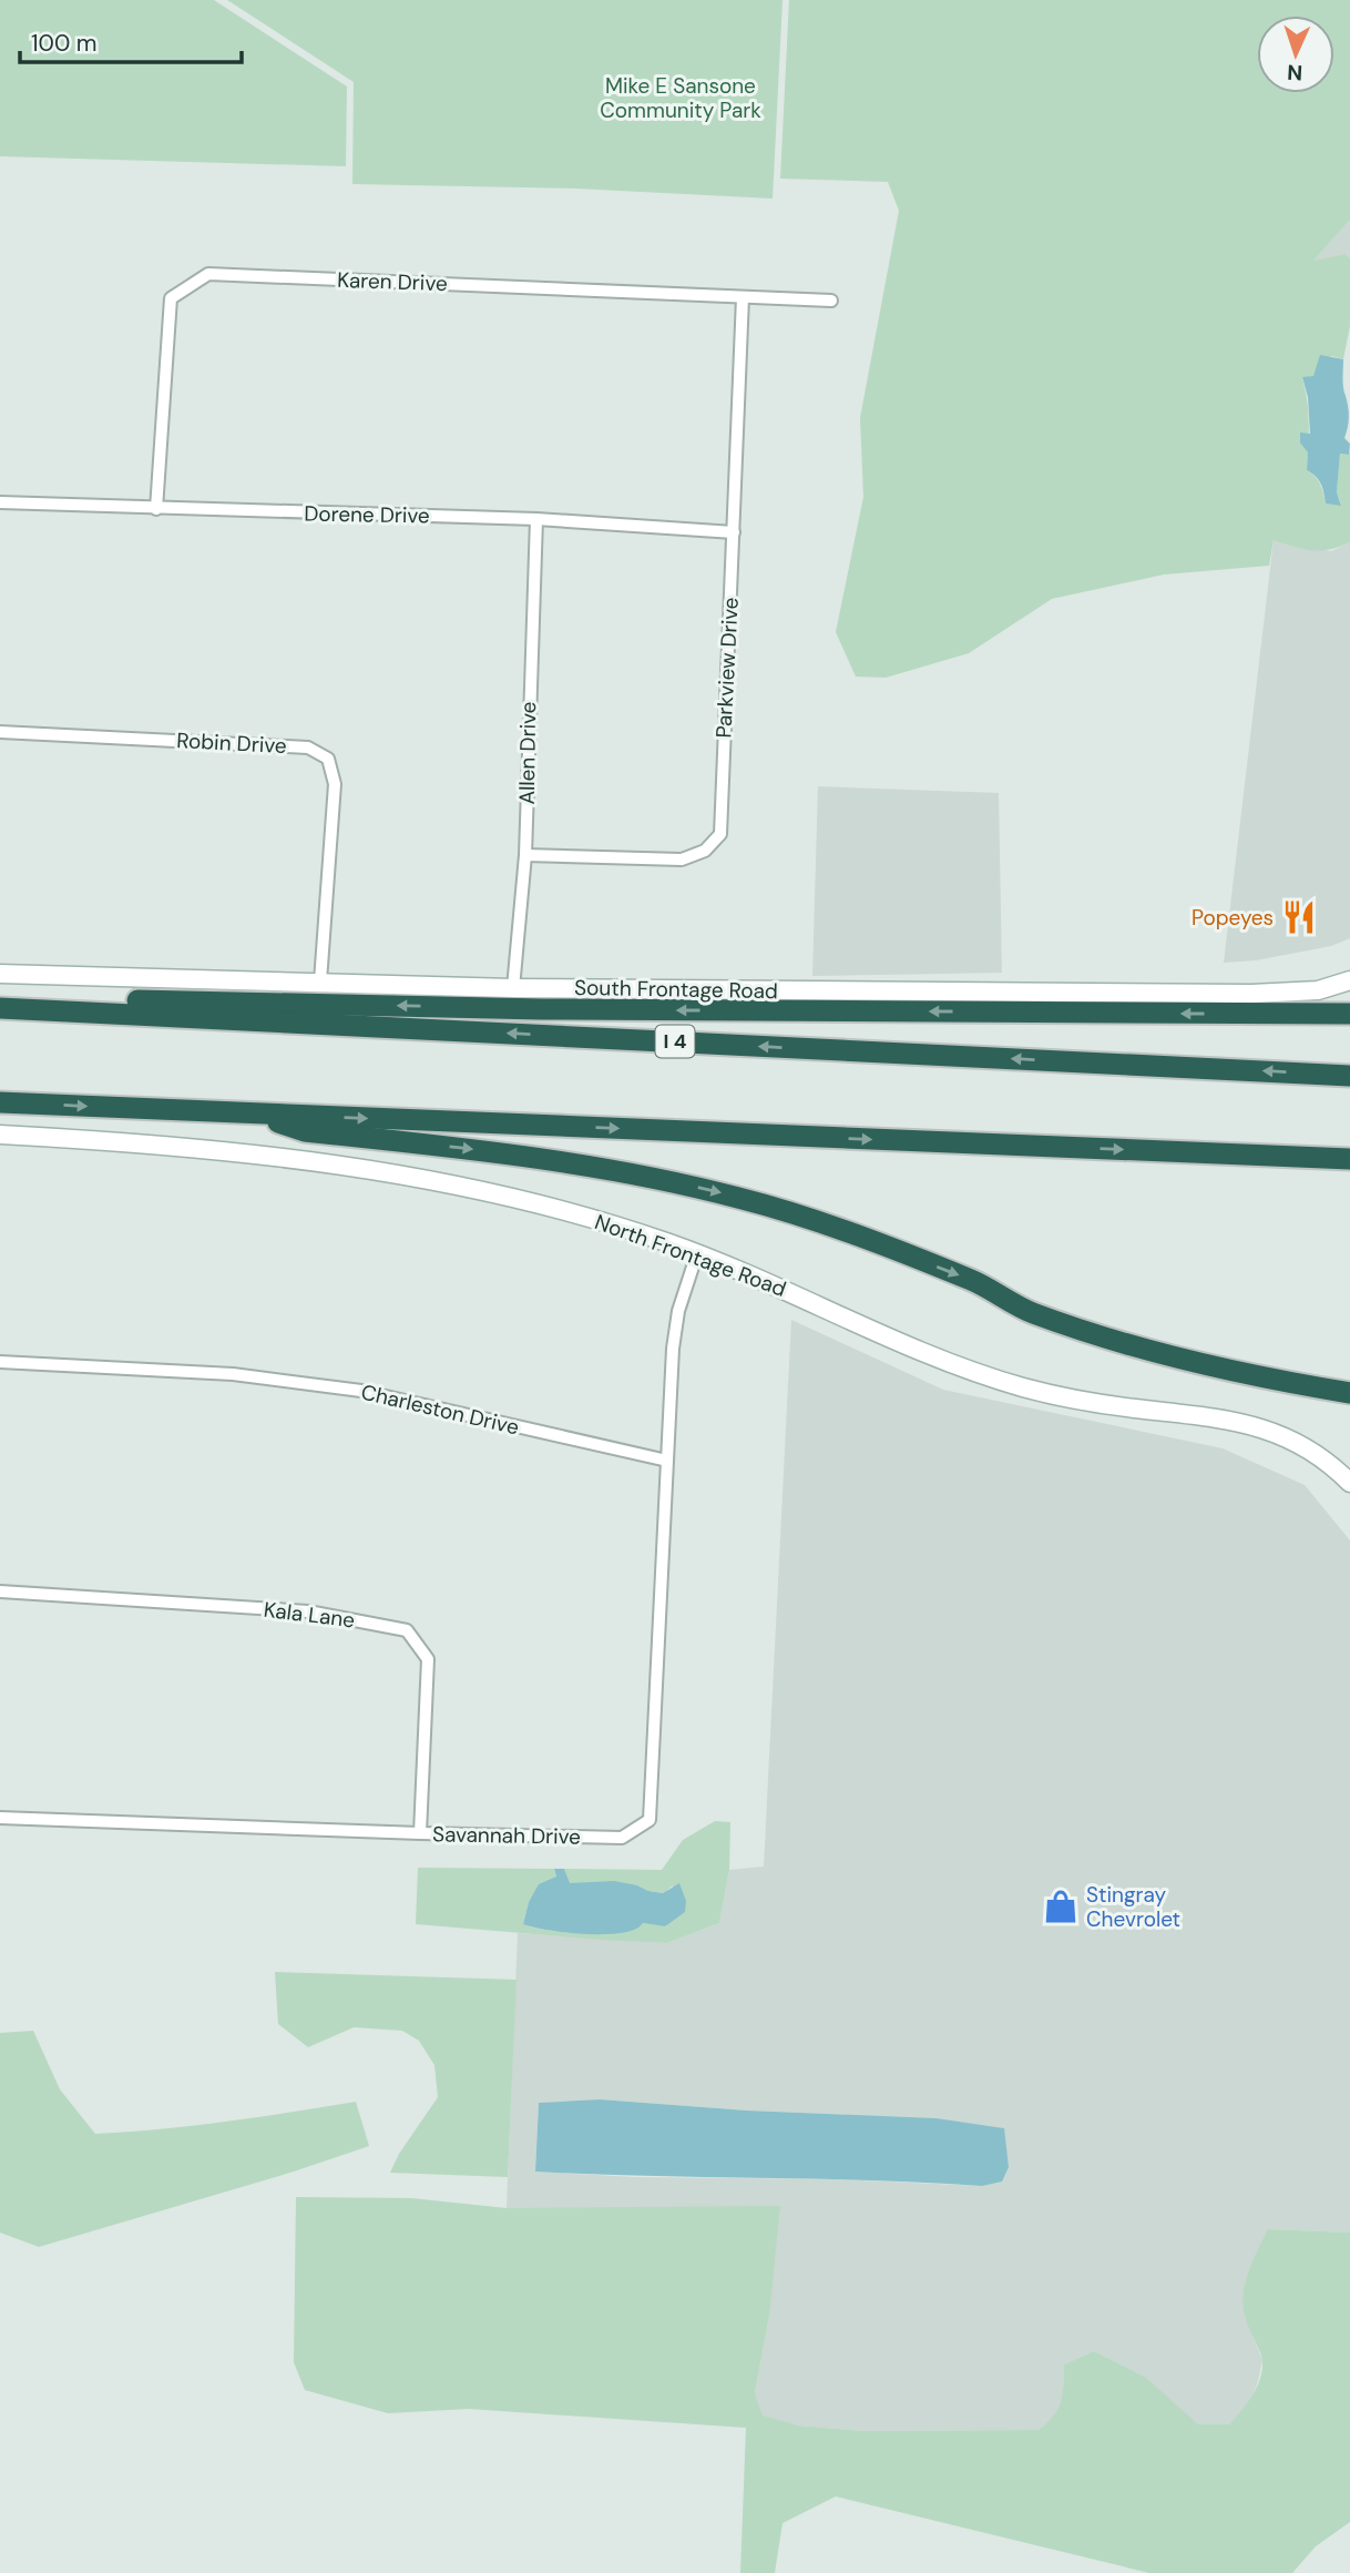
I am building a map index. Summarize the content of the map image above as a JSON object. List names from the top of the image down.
{
  "streets": {
    "highway": ["I 4"],
    "street": [
      "Karen Drive",
      "Dorene Drive",
      "Parkview Drive",
      "Robin Drive",
      "Allen Drive",
      "South Frontage Road",
      "North Frontage Road",
      "Charleston Drive",
      "Kala Lane",
      "Savannah Drive"
    ]
  },
  "crossings": [
    ["Karen Drive", "Dorene Drive"],
    ["Karen Drive", "Parkview Drive"],
    ["Dorene Drive", "Parkview Drive"],
    ["Dorene Drive", "Allen Drive"],
    ["Parkview Drive", "Allen Drive"],
    ["Robin Drive", "South Frontage Road"],
    ["Allen Drive", "South Frontage Road"],
    ["Charleston Drive", "Savannah Drive"],
    ["Kala Lane", "Savannah Drive"]
  ],
  "parks": ["Mike E Sansone Community Park"],
  "places": {
    "restaurant": ["Popeyes"],
    "shop": ["Stingray Chevrolet"]
  },
  "scale_bar": "100 m",
  "north": "bottom"
}
